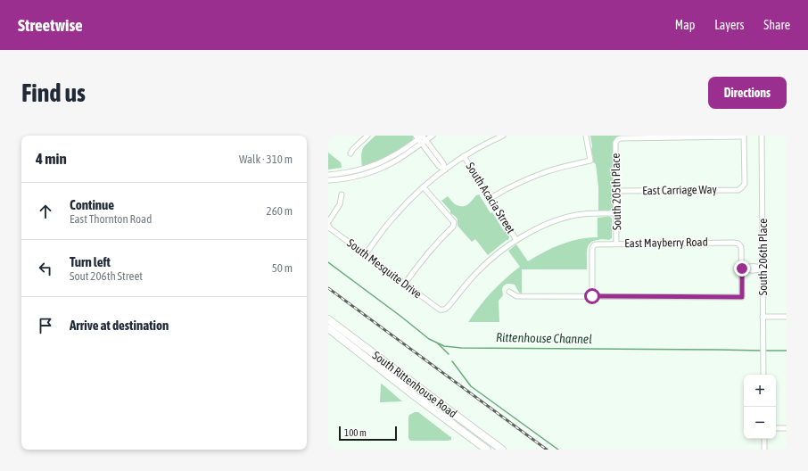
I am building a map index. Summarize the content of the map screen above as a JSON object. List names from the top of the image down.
{
  "streets": {
    "main road": ["South Rittenhouse Road"],
    "street": [
      "East Carriage Way",
      "South 205th Place",
      "South Acacia Street",
      "East Mayberry Road",
      "South 206th Place",
      "South Mesquite Drive"
    ]
  },
  "crossings": [
    ["East Carriage Way", "South 205th Place"],
    ["South 205th Place", "East Mayberry Road"],
    ["South Acacia Street", "South Mesquite Drive"]
  ],
  "water": ["Rittenhouse Channel"],
  "scale_bar": "100 m",
  "page": {
    "header": "Streetwise",
    "nav": ["Map", "Layers", "Share"],
    "buttons": "Directions",
    "title": "Find us",
    "heading": ["4 min", "Walk · 310 m"],
    "list": [
      ["Continue", "East Thornton Road", "260 m"],
      ["Turn left", "Sout 206th Street", "50 m"],
      "Arrive at destination"
    ],
    "map_buttons": ["+", "−"],
    "scale": "100 m"
  }
}
